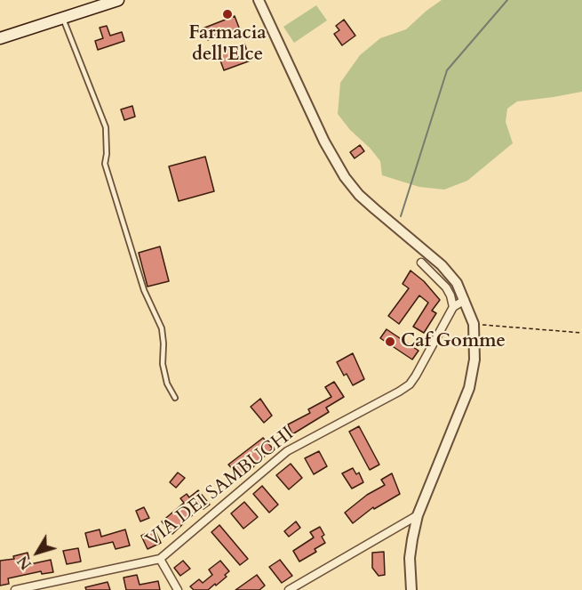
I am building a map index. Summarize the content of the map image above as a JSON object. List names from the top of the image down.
{
  "streets": {
    "street": ["VIA DEI SAMBUCHI"]
  },
  "places": ["Farmacia dell'Elce", "Caf Gomme"],
  "north": "bottom left"
}
